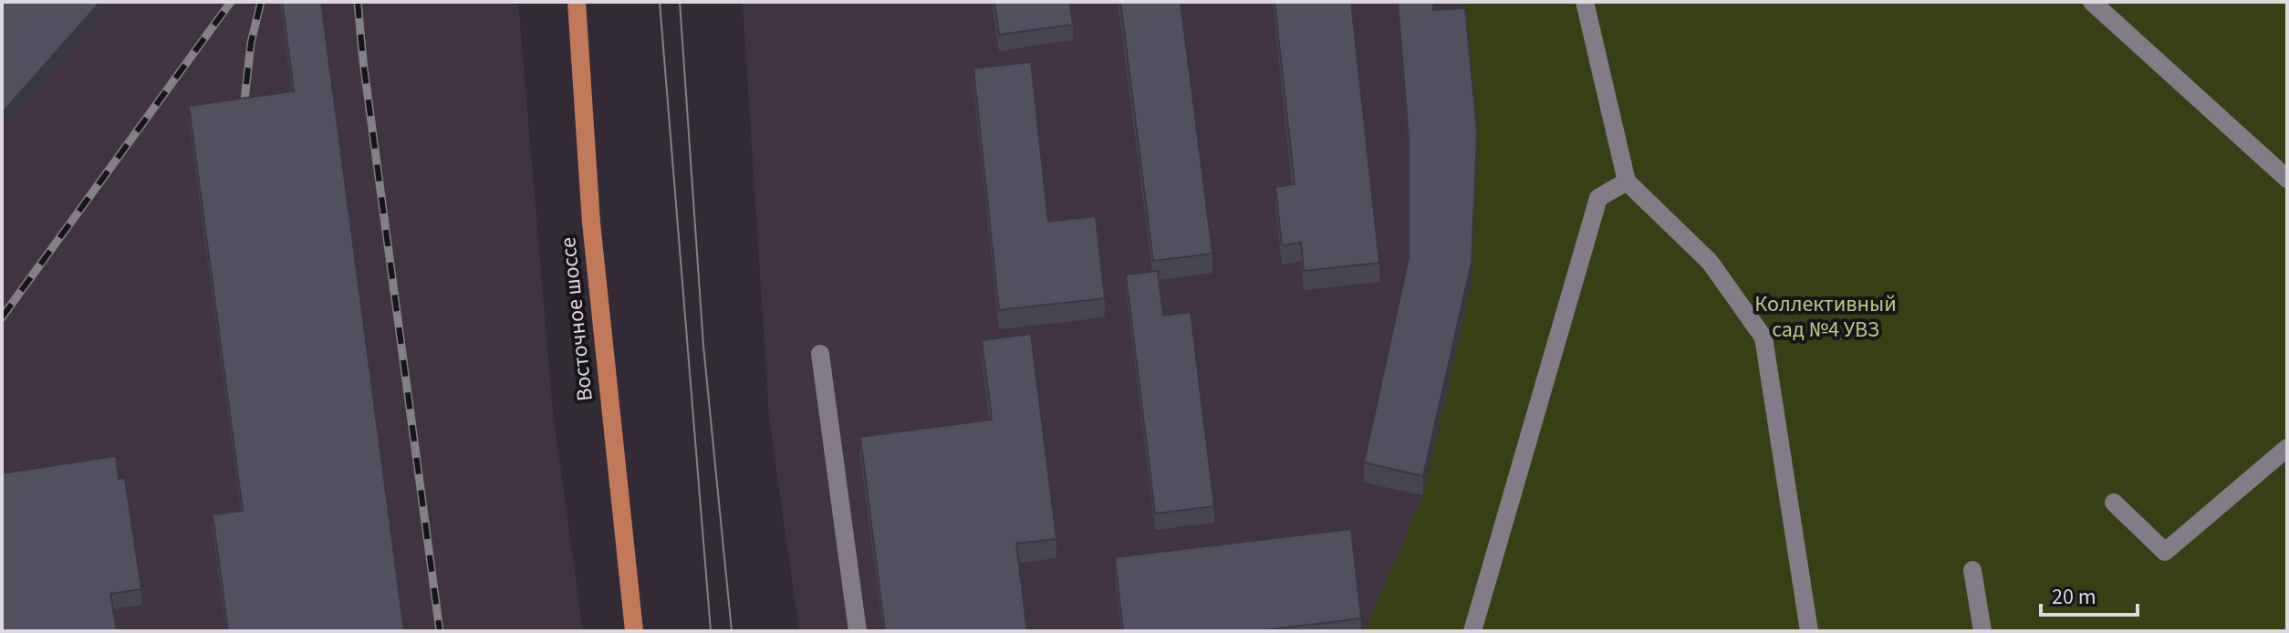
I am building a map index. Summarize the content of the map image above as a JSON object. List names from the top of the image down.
{
  "streets": {
    "main road": ["Восточное шоссе"]
  },
  "parks": ["Коллективный сад №4 УВЗ"],
  "scale_bar": "20 m"
}
